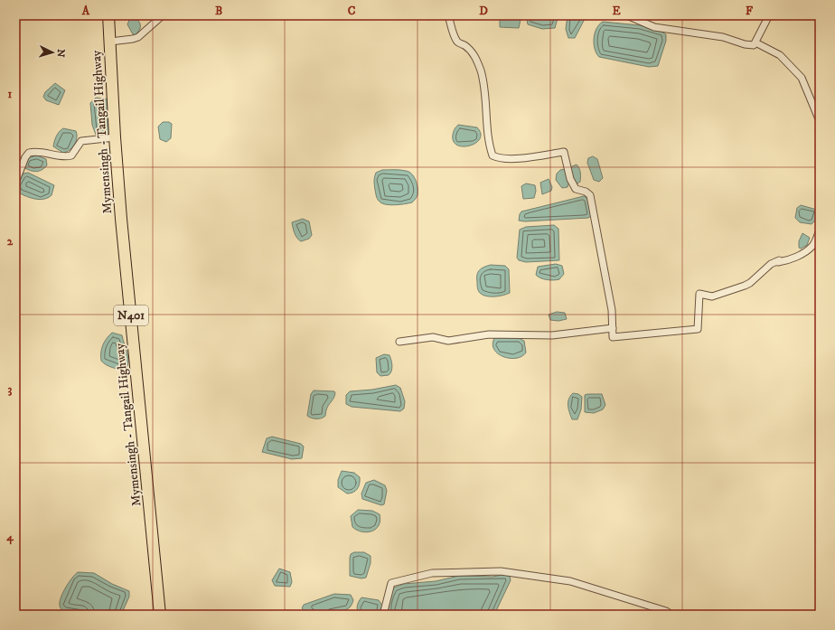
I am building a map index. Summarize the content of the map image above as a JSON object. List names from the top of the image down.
{
  "streets": {
    "highway": ["Mymensingh - Tangail Highway", "N401"]
  },
  "north": "right",
  "grid": {
    "columns": [
      "A",
      "B",
      "C",
      "D",
      "E",
      "F"
    ],
    "rows": [
      "1",
      "2",
      "3",
      "4"
    ]
  }
}
